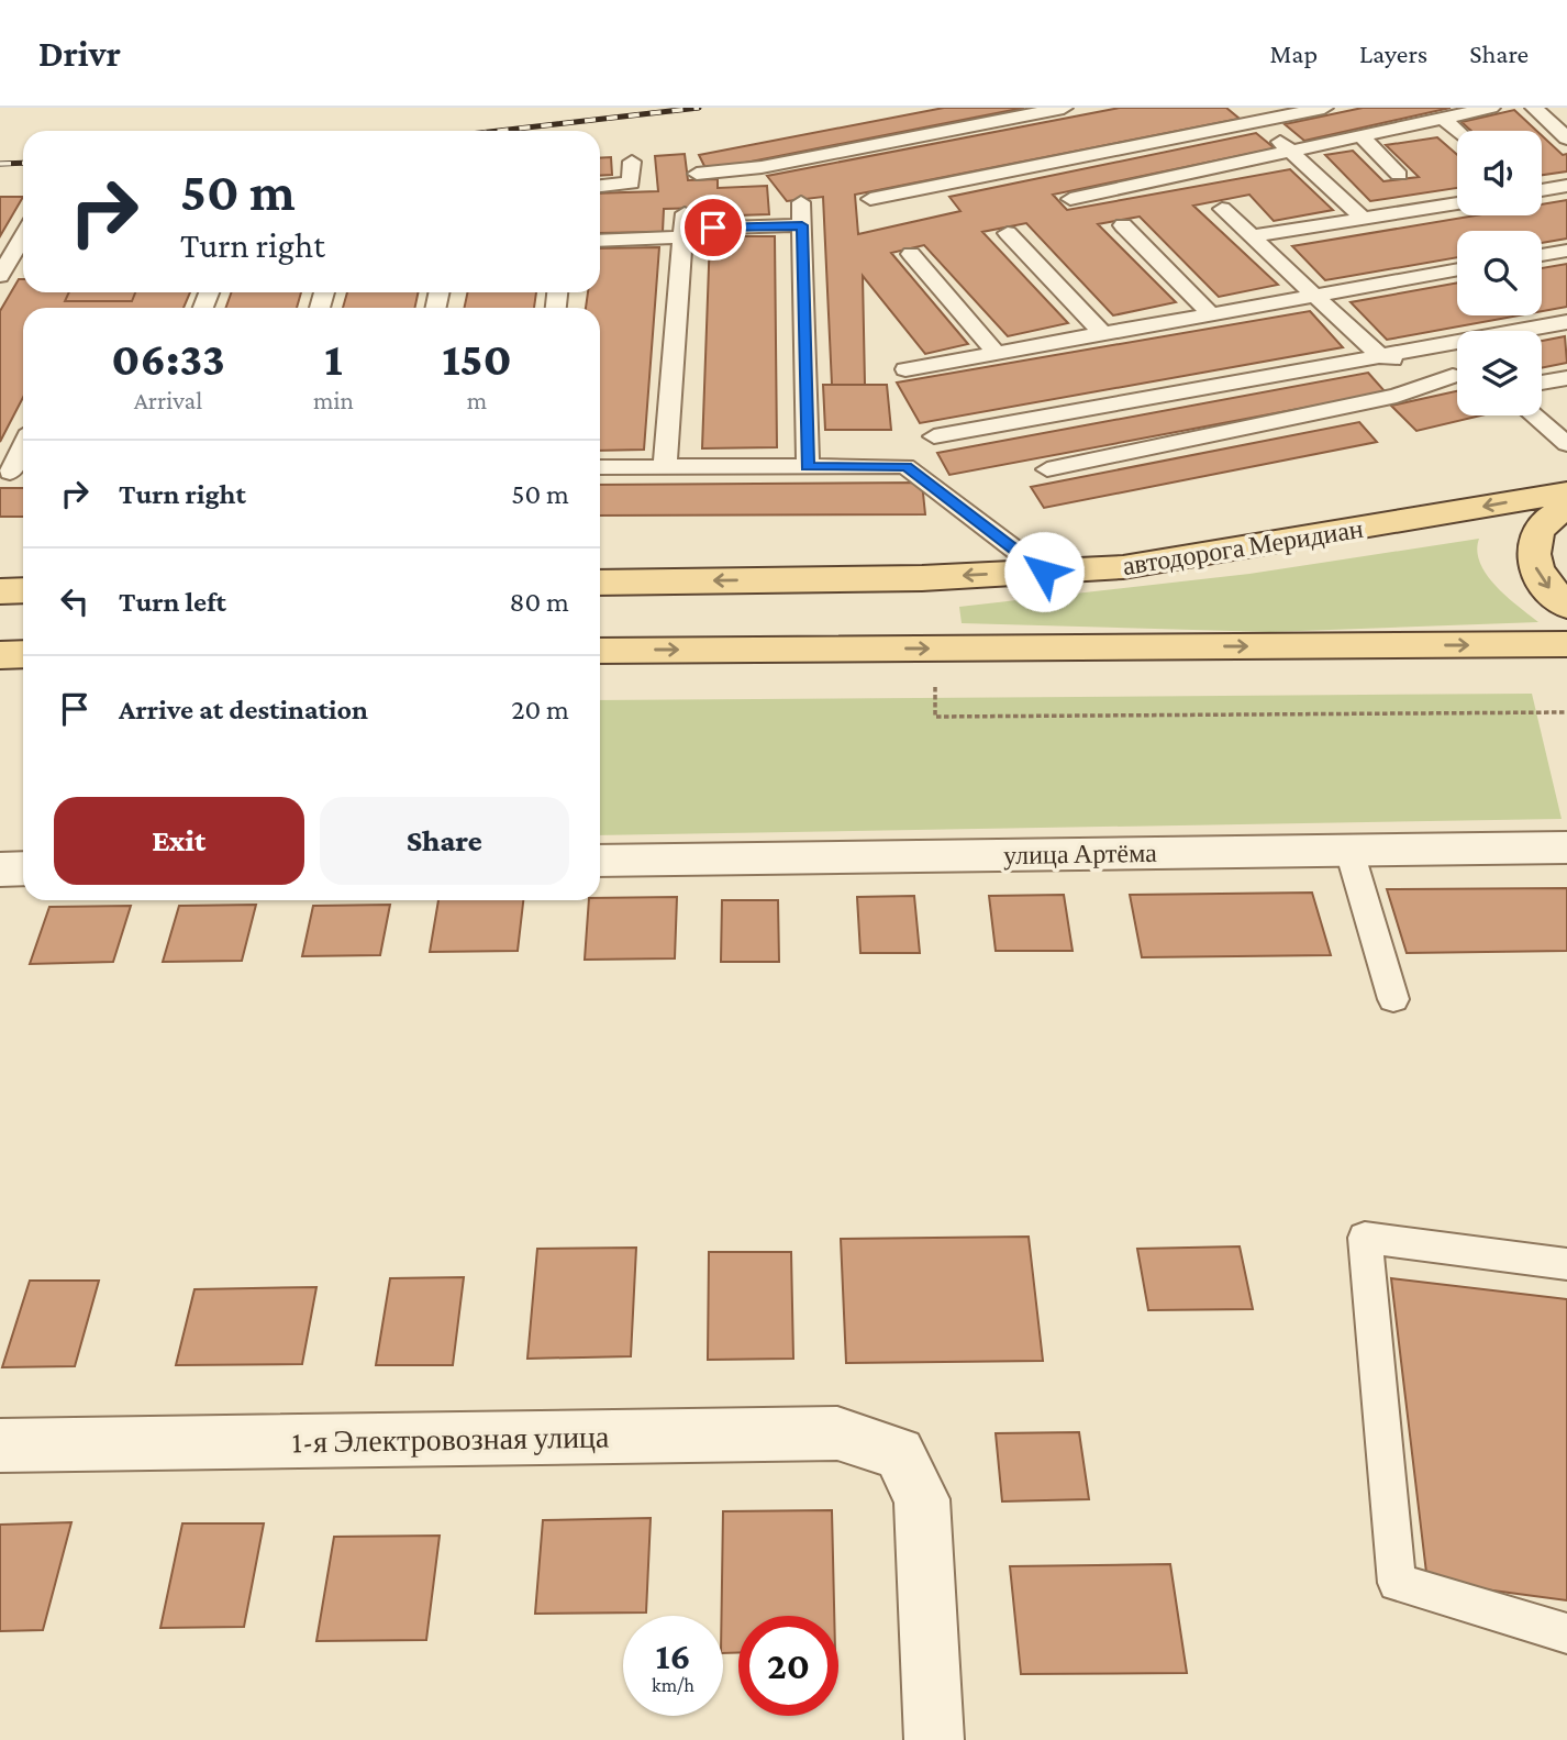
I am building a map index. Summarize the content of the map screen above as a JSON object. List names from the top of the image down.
{
  "streets": {
    "main road": ["автодорога Меридиан"],
    "street": ["улица Артёма", "1-я Электровозная улица"]
  },
  "page": {
    "header": "Drivr",
    "nav": ["Map", "Layers", "Share"],
    "turn": ["50 m", "Turn right"],
    "eta": [
      "06:33",
      "Arrival",
      "1",
      "min",
      "150",
      "m"
    ],
    "list": [
      {
        "name": "Turn right",
        "value": "50 m"
      },
      {
        "name": "Turn left",
        "value": "80 m"
      },
      {
        "name": "Arrive at destination",
        "value": "20 m"
      }
    ],
    "buttons": ["Exit", "Share"],
    "speed": "16 km/h",
    "limit": "20"
  }
}
